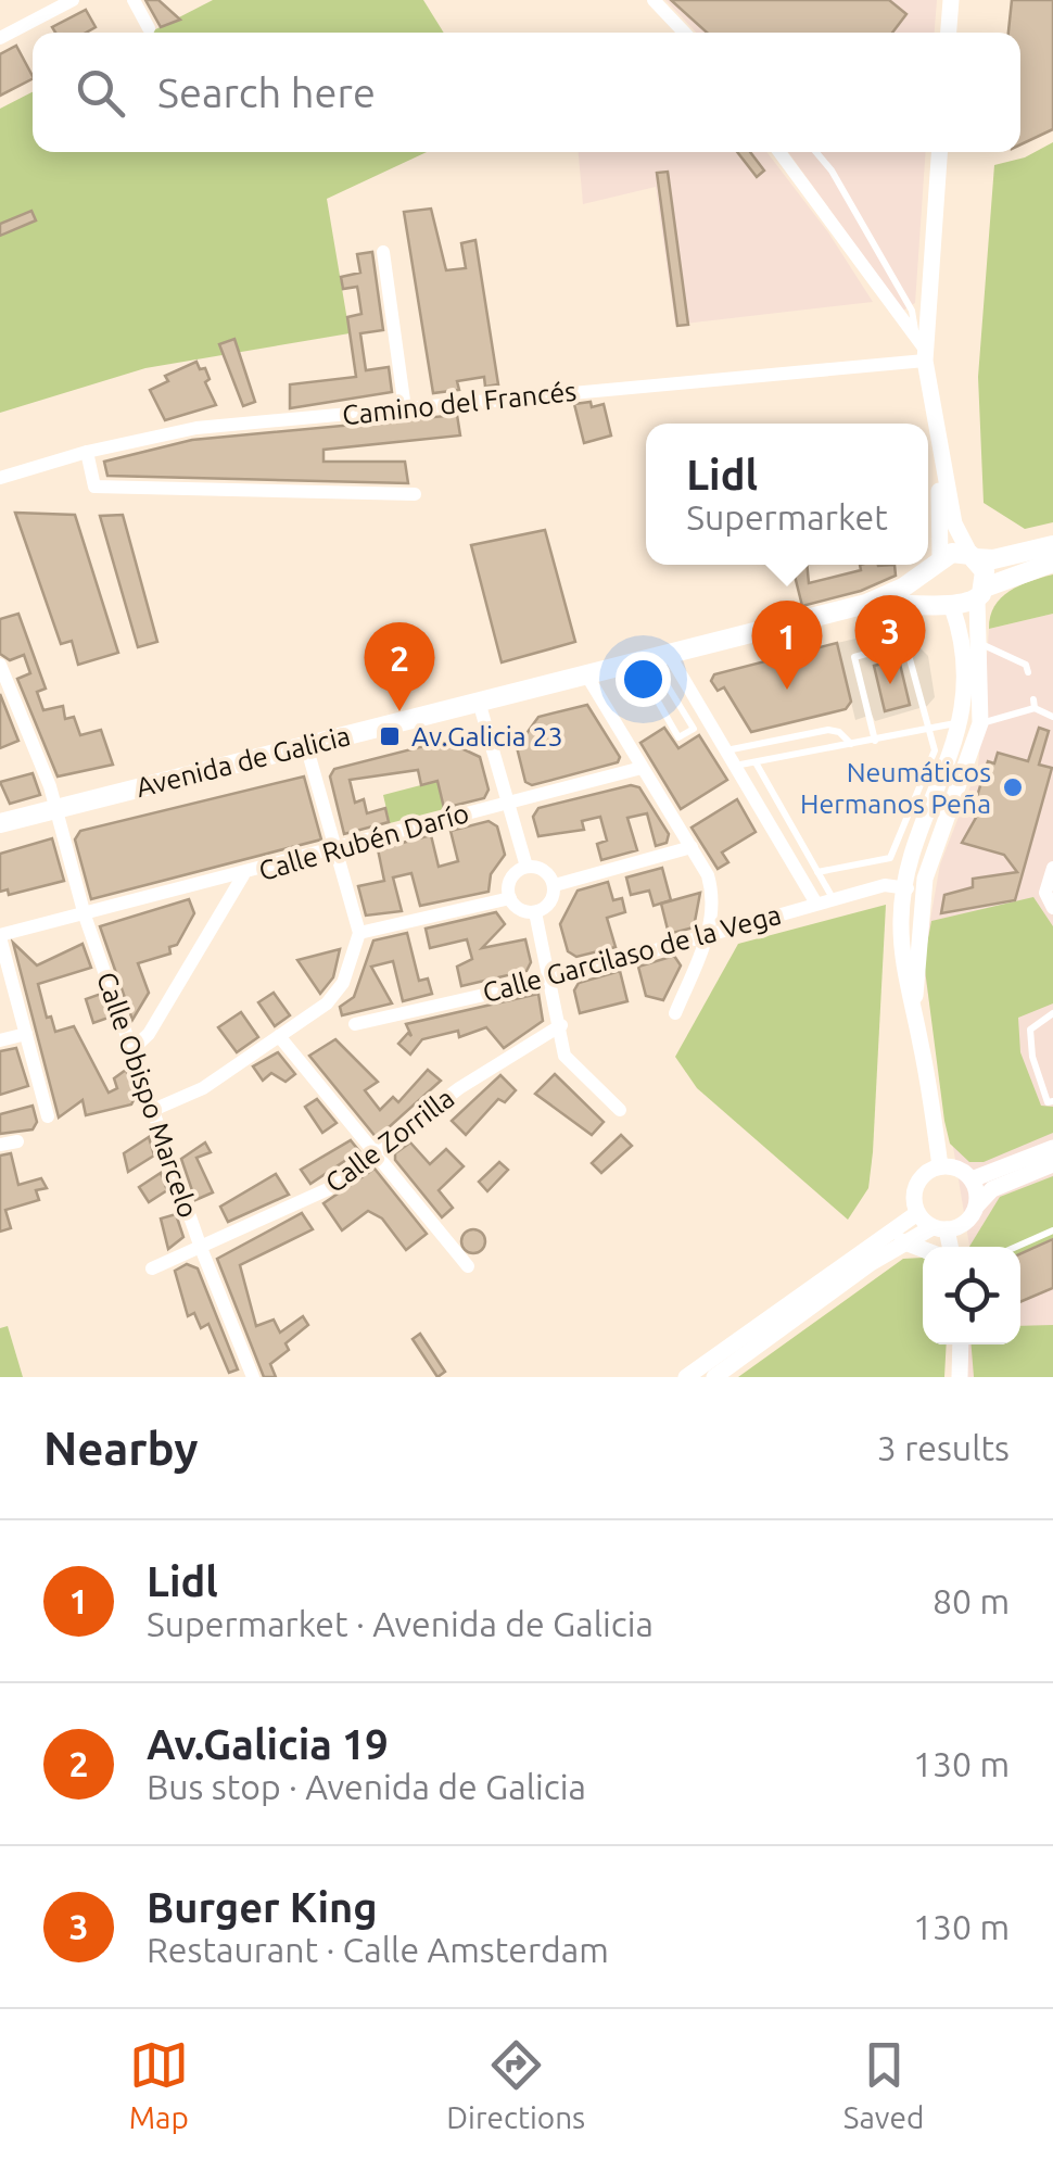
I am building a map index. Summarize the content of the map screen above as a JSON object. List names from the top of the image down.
{
  "streets": {
    "main road": ["Avenida de Galicia"],
    "street": [
      "Camino del Francés",
      "Calle Rubén Darío",
      "Calle Garcilaso de la Vega",
      "Calle Obispo Marcelo",
      "Calle Zorrilla"
    ]
  },
  "crossings": [
    ["Avenida de Galicia", "Calle Obispo Marcelo"],
    ["Calle Rubén Darío", "Calle Obispo Marcelo"],
    ["Calle Obispo Marcelo", "Calle Zorrilla"]
  ],
  "places": {
    "transit": ["Av.Galicia 23"],
    "other": ["Neumáticos Hermanos Peña"]
  },
  "page": {
    "search": "Search here",
    "popup": ["Lidl", "Supermarket"],
    "pins": ["3", "1", "2"],
    "heading": ["Nearby", "3 results"],
    "list": [
      {
        "mark": "1",
        "name": "Lidl",
        "note": "Supermarket · Avenida de Galicia",
        "value": "80 m"
      },
      {
        "mark": "2",
        "name": "Av.Galicia 19",
        "note": "Bus stop · Avenida de Galicia",
        "value": "130 m"
      },
      {
        "mark": "3",
        "name": "Burger King",
        "note": "Restaurant · Calle Amsterdam",
        "value": "130 m"
      }
    ],
    "nav": ["Map", "Directions", "Saved"]
  }
}
